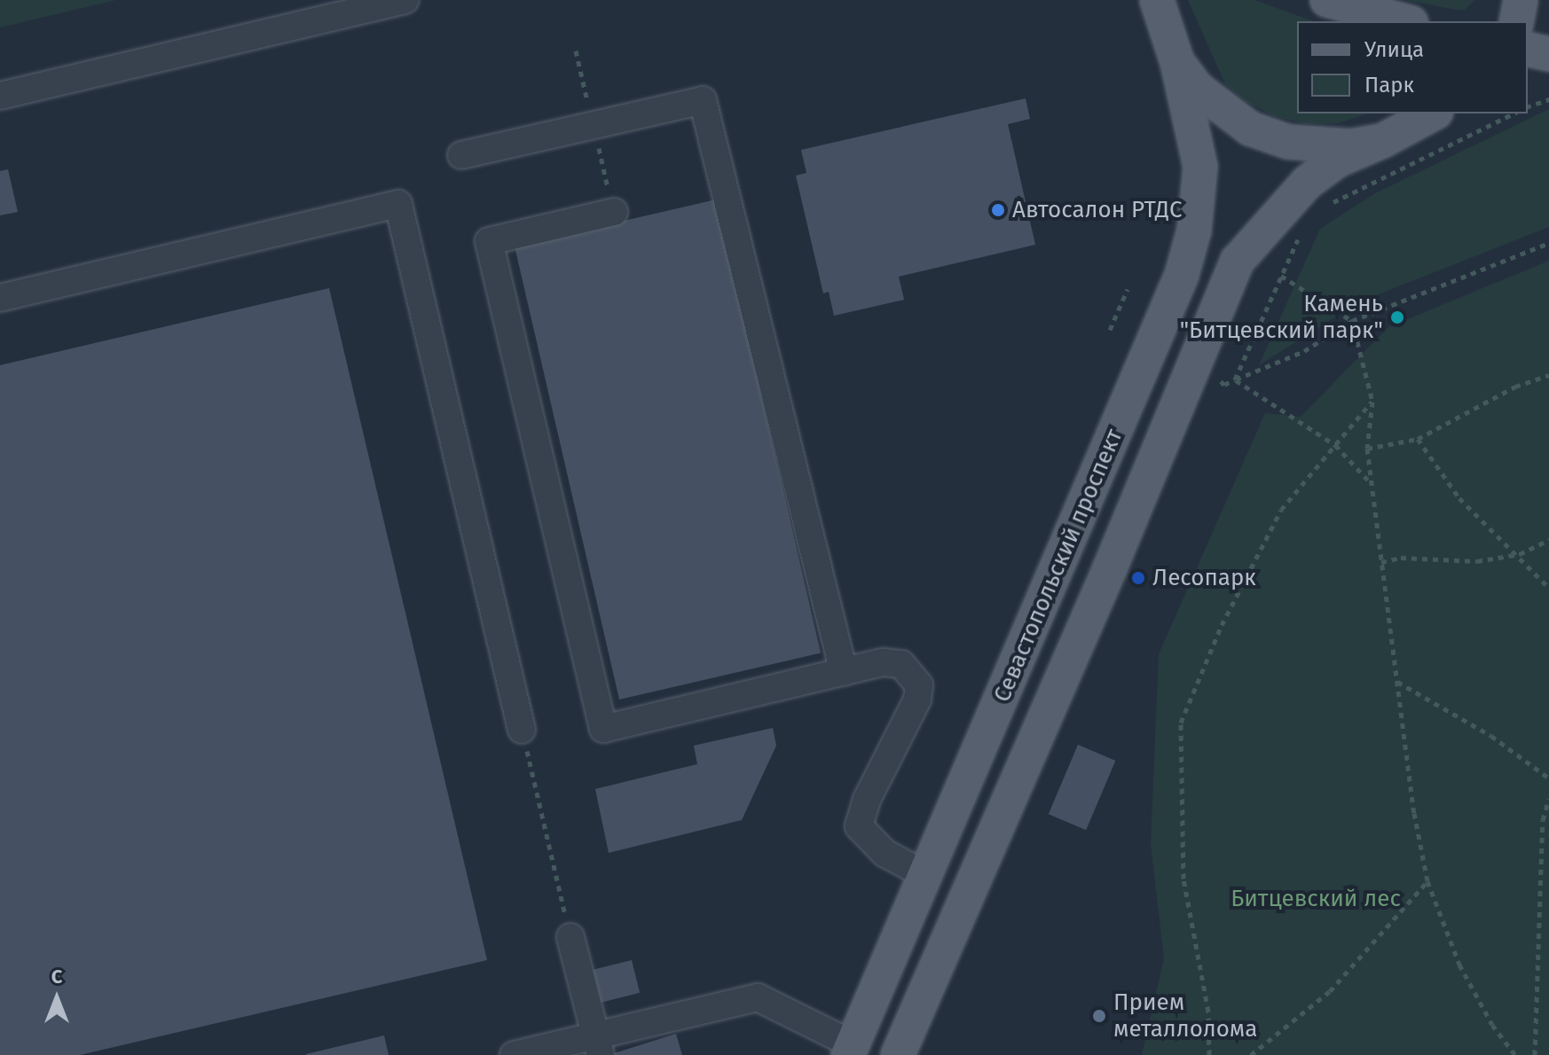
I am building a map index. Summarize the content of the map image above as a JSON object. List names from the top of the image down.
{
  "streets": {
    "main road": ["Севастопольский проспект"]
  },
  "parks": ["Битцевский лес"],
  "places": [
    "Автосалон РТДС",
    "Камень \"Битцевский парк\"",
    "Лесопарк",
    "Прием металлолома"
  ],
  "legend": ["Улица", "Парк"],
  "north": "top"
}
